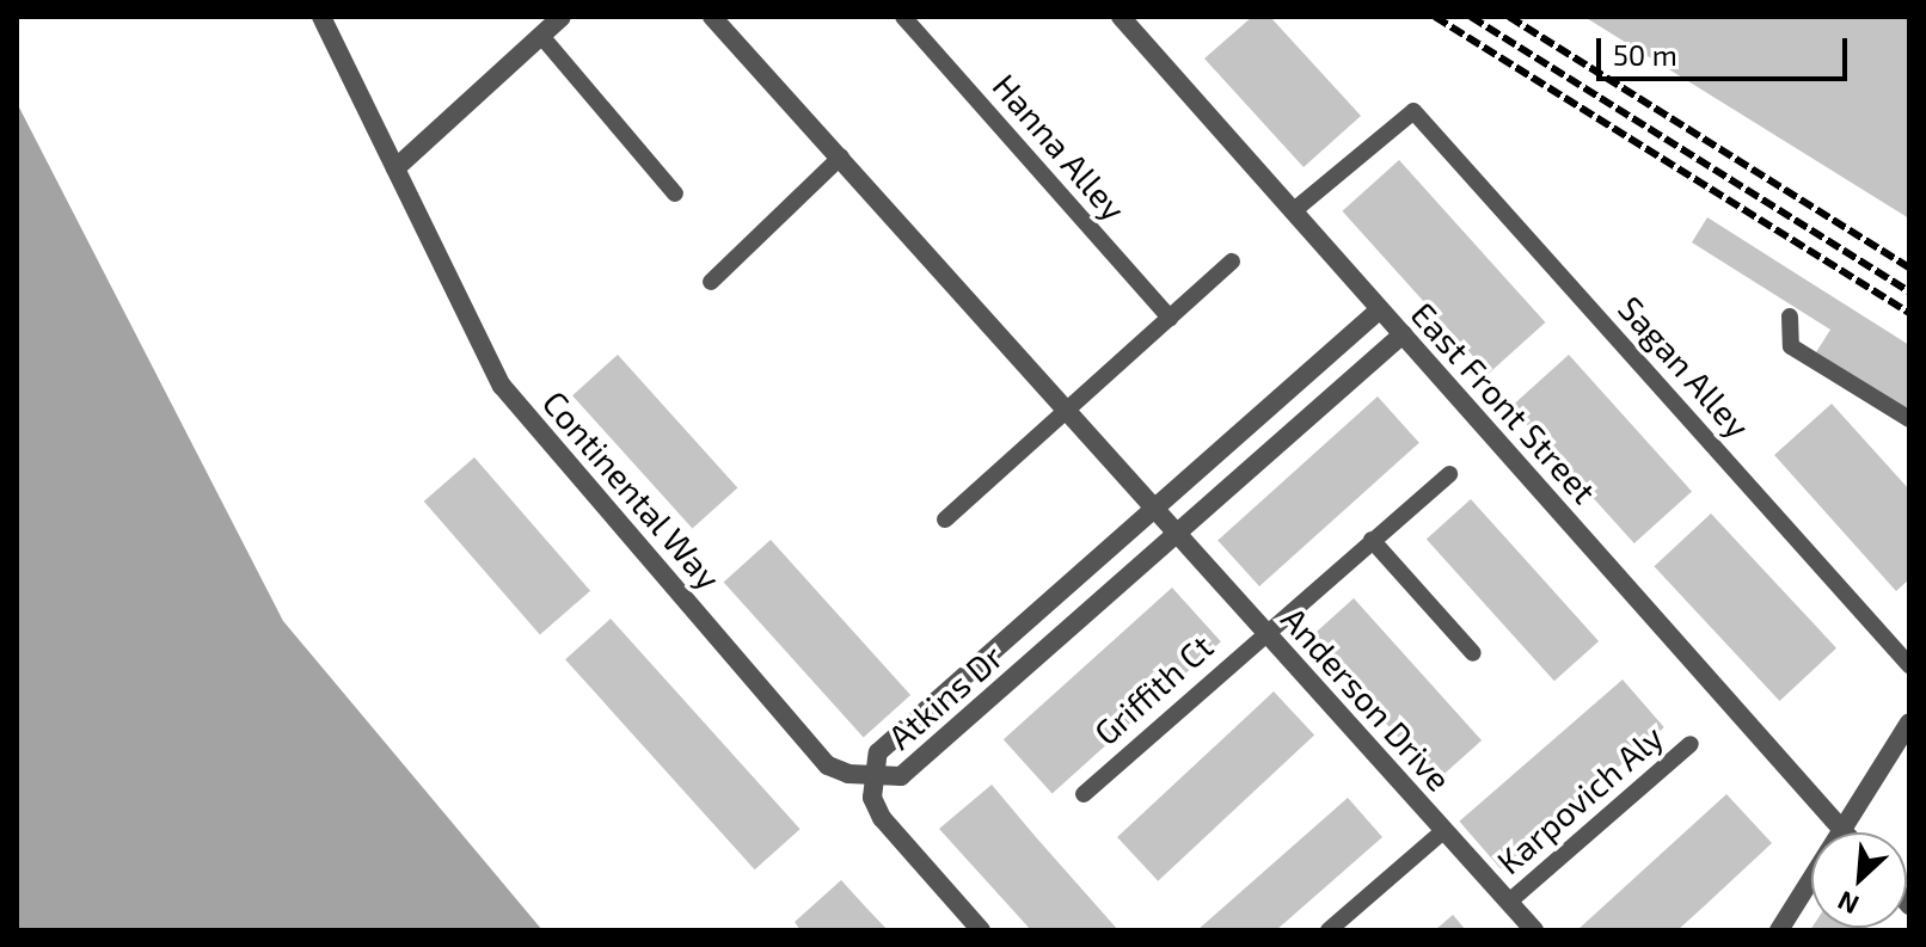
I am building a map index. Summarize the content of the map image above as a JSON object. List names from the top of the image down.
{
  "streets": {
    "street": [
      "East Front Street",
      "Continental Way",
      "Atkins Dr",
      "Anderson Drive"
    ],
    "lane": [
      "Hanna Alley",
      "Sagan Alley",
      "Griffith Ct",
      "Karpovich Aly"
    ]
  },
  "crossings": [
    ["Sagan Alley", "East Front Street"],
    ["East Front Street", "Atkins Dr"],
    ["Continental Way", "Atkins Dr"],
    ["Griffith Ct", "Anderson Drive"],
    ["Atkins Dr", "Anderson Drive"],
    ["Anderson Drive", "Karpovich Aly"]
  ],
  "scale_bar": "50 m",
  "north": "bottom left"
}
